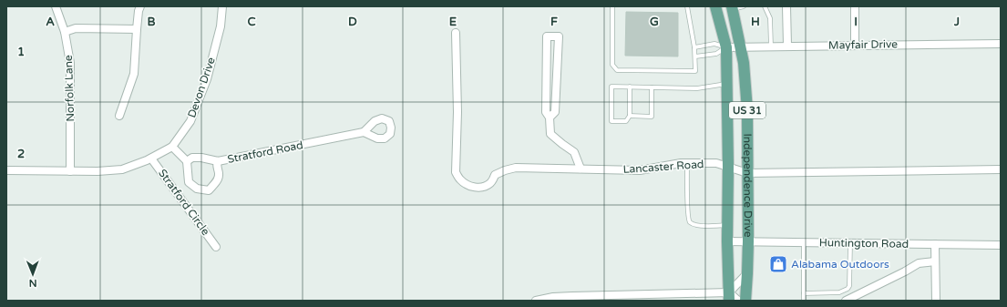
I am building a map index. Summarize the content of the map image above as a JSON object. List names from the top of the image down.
{
  "streets": {
    "main road": ["US 31", "Independence Drive"],
    "street": [
      "Mayfair Drive",
      "Devon Drive",
      "Norfolk Lane",
      "Stratford Road",
      "Lancaster Road",
      "Stratford Circle",
      "Huntington Road"
    ]
  },
  "crossings": [
    ["Mayfair Drive", "Independence Drive"],
    ["Devon Drive", "Norfolk Lane"],
    ["Devon Drive", "Stratford Circle"],
    ["Stratford Road", "Stratford Circle"],
    ["Lancaster Road", "Independence Drive"],
    ["Independence Drive", "Huntington Road"]
  ],
  "places": {
    "shop": ["Alabama Outdoors"]
  },
  "north": "bottom",
  "grid": {
    "columns": [
      "A",
      "B",
      "C",
      "D",
      "E",
      "F",
      "G",
      "H",
      "I",
      "J"
    ],
    "rows": ["1", "2"]
  }
}
